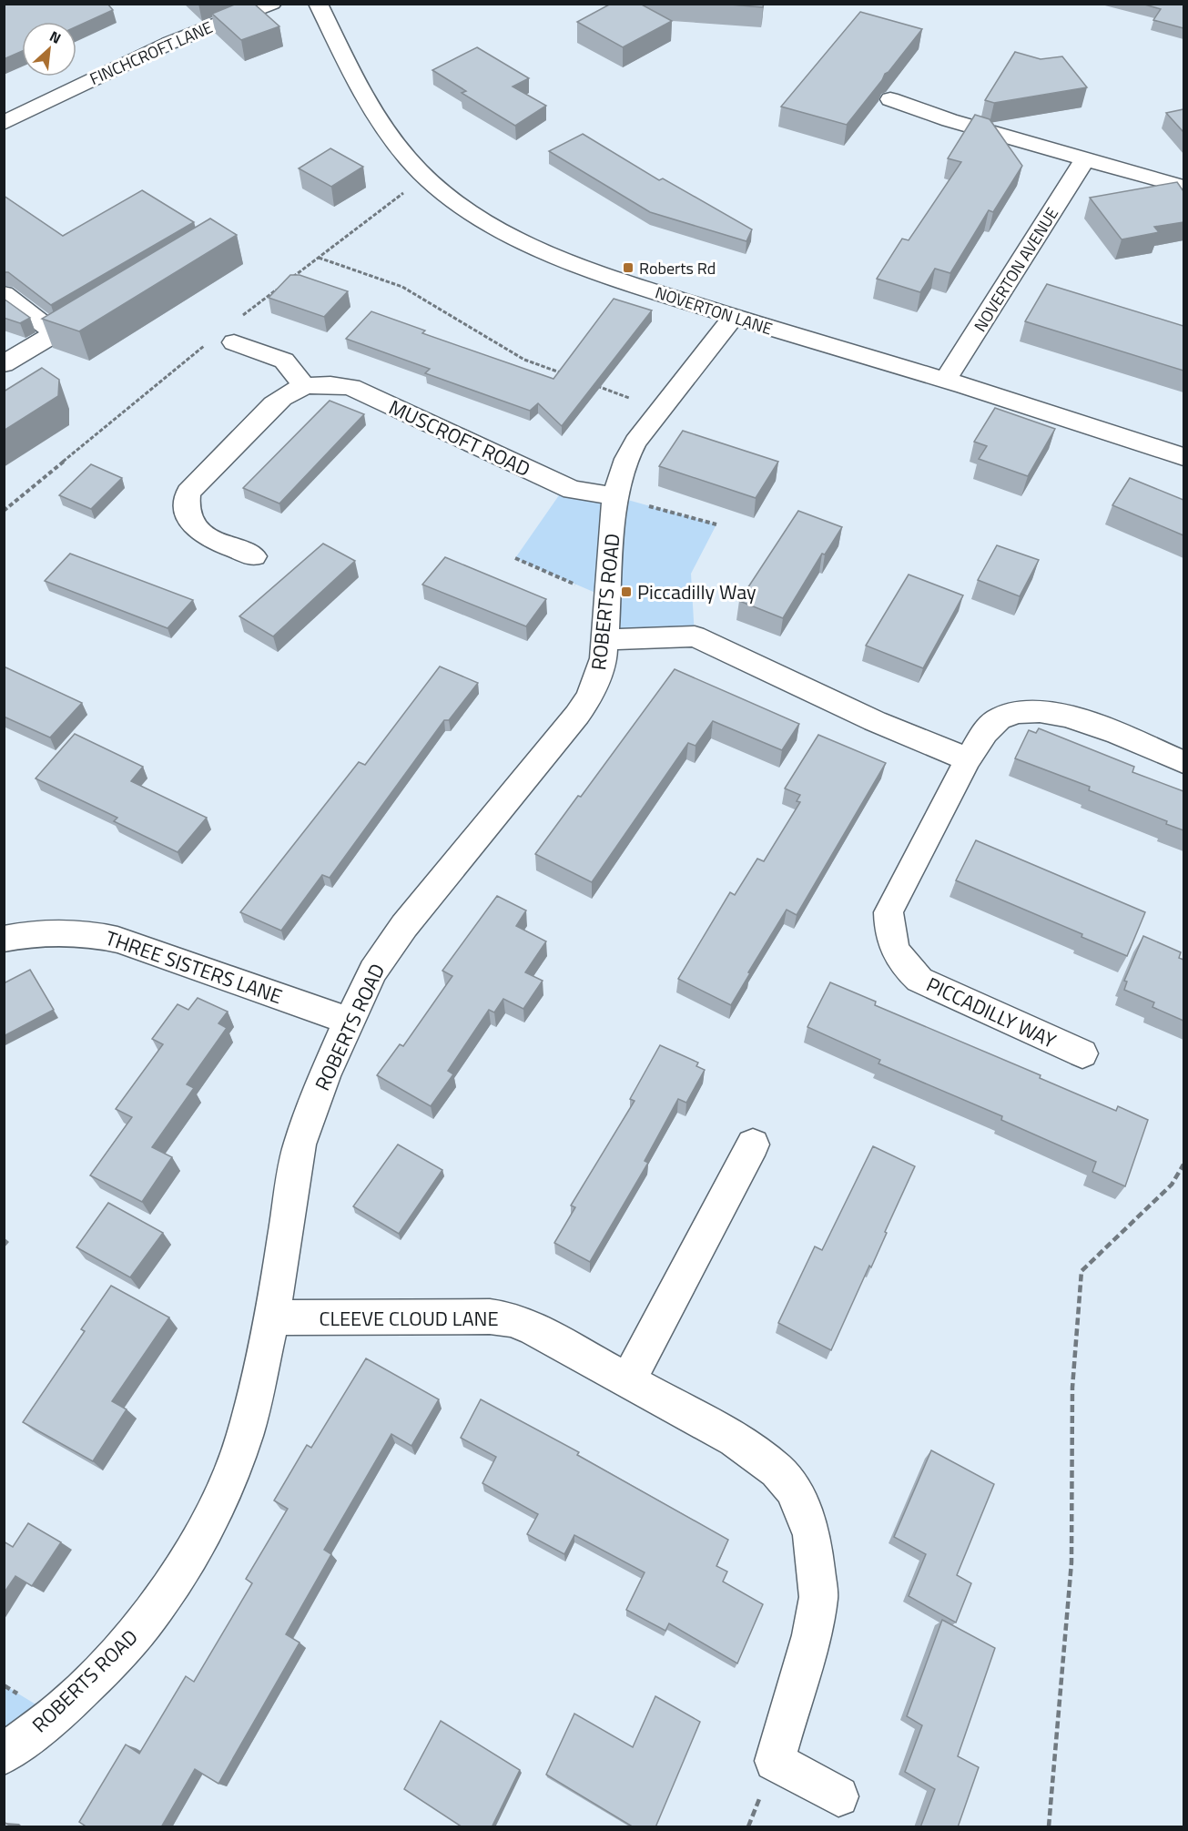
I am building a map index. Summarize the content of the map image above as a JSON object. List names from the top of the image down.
{
  "streets": {
    "street": [
      "FINCHCROFT LANE",
      "NOVERTON AVENUE",
      "NOVERTON LANE",
      "MUSCROFT ROAD",
      "ROBERTS ROAD",
      "THREE SISTERS LANE",
      "PICCADILLY WAY",
      "CLEEVE CLOUD LANE"
    ]
  },
  "crossings": [
    ["NOVERTON AVENUE", "NOVERTON LANE"],
    ["NOVERTON LANE", "ROBERTS ROAD"],
    ["MUSCROFT ROAD", "ROBERTS ROAD"],
    ["ROBERTS ROAD", "THREE SISTERS LANE"],
    ["ROBERTS ROAD", "CLEEVE CLOUD LANE"]
  ],
  "places": {
    "transit": ["Roberts Rd", "Piccadilly Way"]
  },
  "north": "top right"
}
